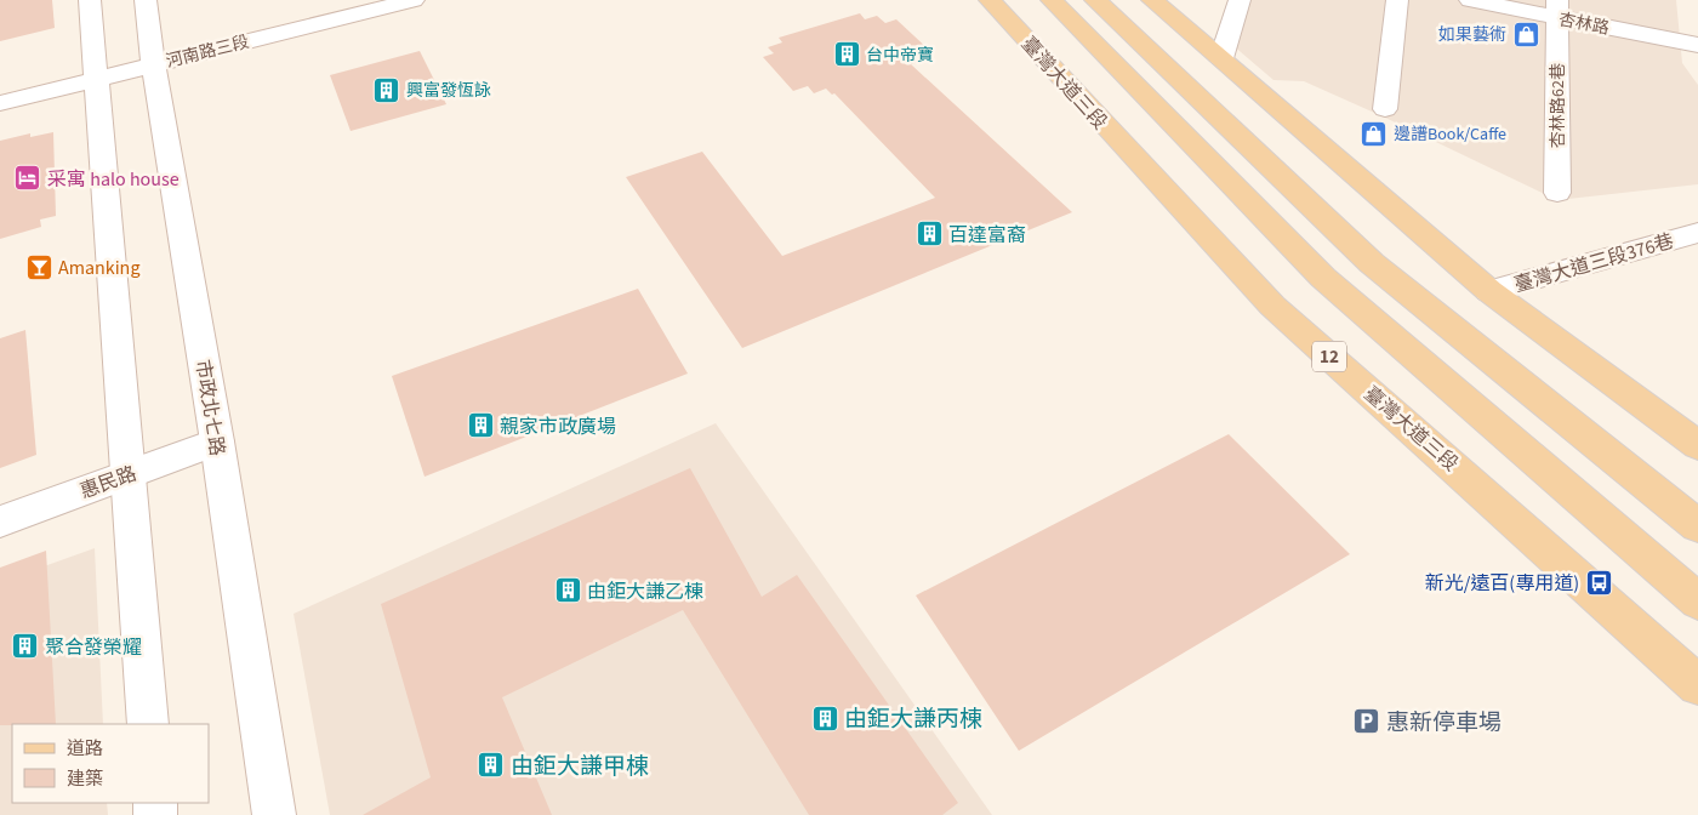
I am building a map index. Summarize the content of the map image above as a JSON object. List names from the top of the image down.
{
  "streets": {
    "main road": ["臺灣大道三段", "12"],
    "street": [
      "杏林路",
      "河南路三段",
      "杏林路62巷",
      "臺灣大道三段376巷",
      "市政北七路",
      "惠民路"
    ]
  },
  "crossings": [
    ["杏林路", "杏林路62巷"],
    ["河南路三段", "市政北七路"],
    ["市政北七路", "惠民路"]
  ],
  "places": {
    "shop": ["如果藝術", "邊譜Book/Caffe"],
    "building": [
      "台中帝寶",
      "興富發恆詠",
      "百達富裔",
      "親家市政廣場",
      "由鉅大謙乙棟",
      "聚合發榮耀",
      "由鉅大謙丙棟",
      "由鉅大謙甲棟"
    ],
    "hotel": ["采寓 halo house"],
    "bar": ["Amanking"],
    "bus stop": ["新光/遠百(專用道)"],
    "parking": ["惠新停車場"]
  },
  "legend": ["道路", "建築"]
}
